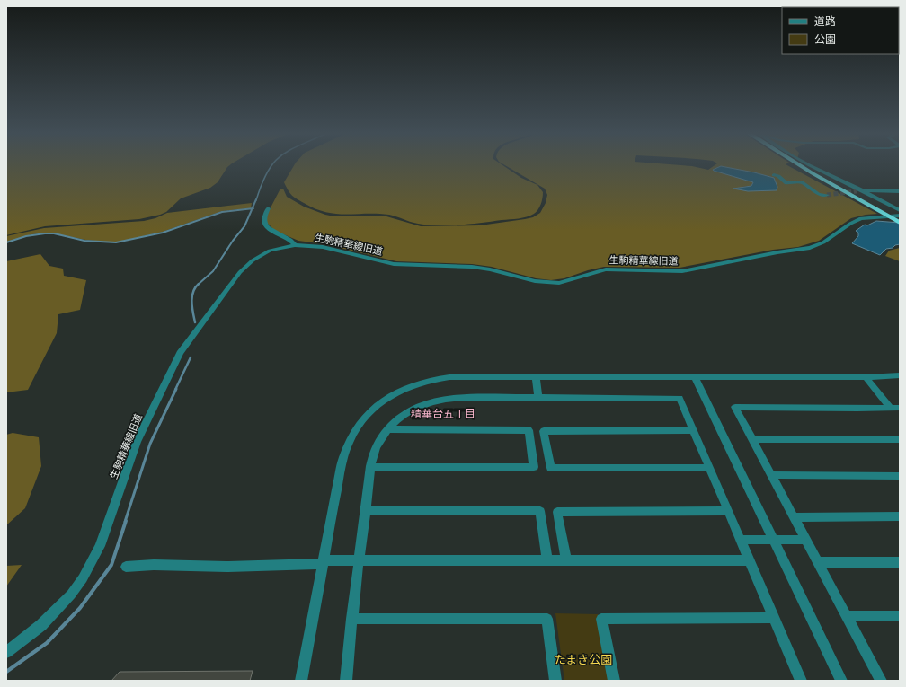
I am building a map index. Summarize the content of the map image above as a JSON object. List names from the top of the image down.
{
  "streets": {
    "street": ["生駒精華線旧道"]
  },
  "districts": ["精華台五丁目"],
  "parks": ["たまき公園"],
  "legend": ["道路", "公園"]
}
